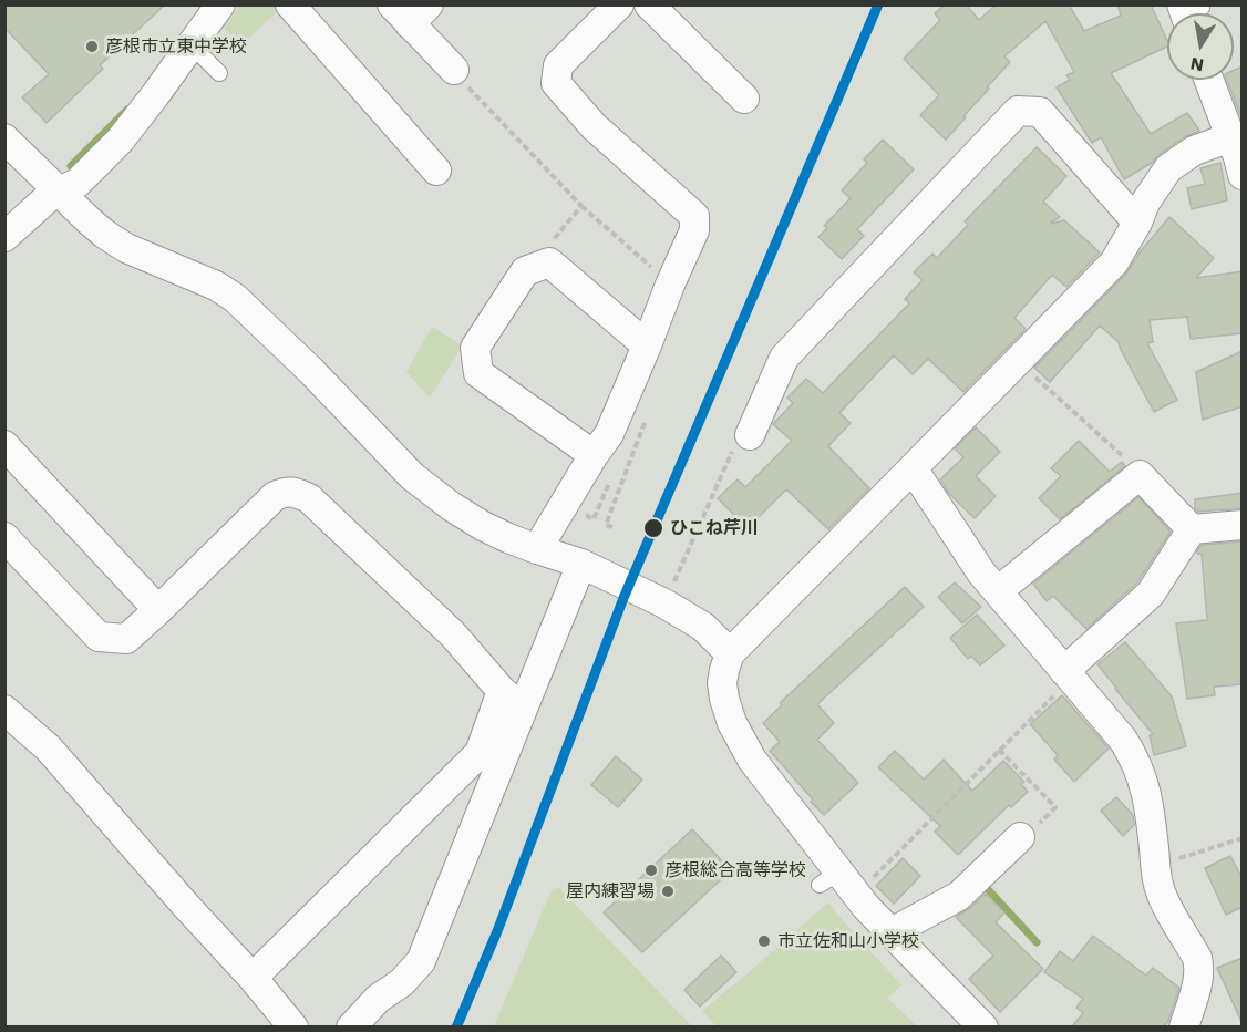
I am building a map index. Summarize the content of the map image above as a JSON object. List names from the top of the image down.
{
  "places": [
    "彦根市立東中学校",
    "ひこね芹川",
    "彦根総合高等学校",
    "屋内練習場",
    "市立佐和山小学校"
  ],
  "north": "bottom"
}
